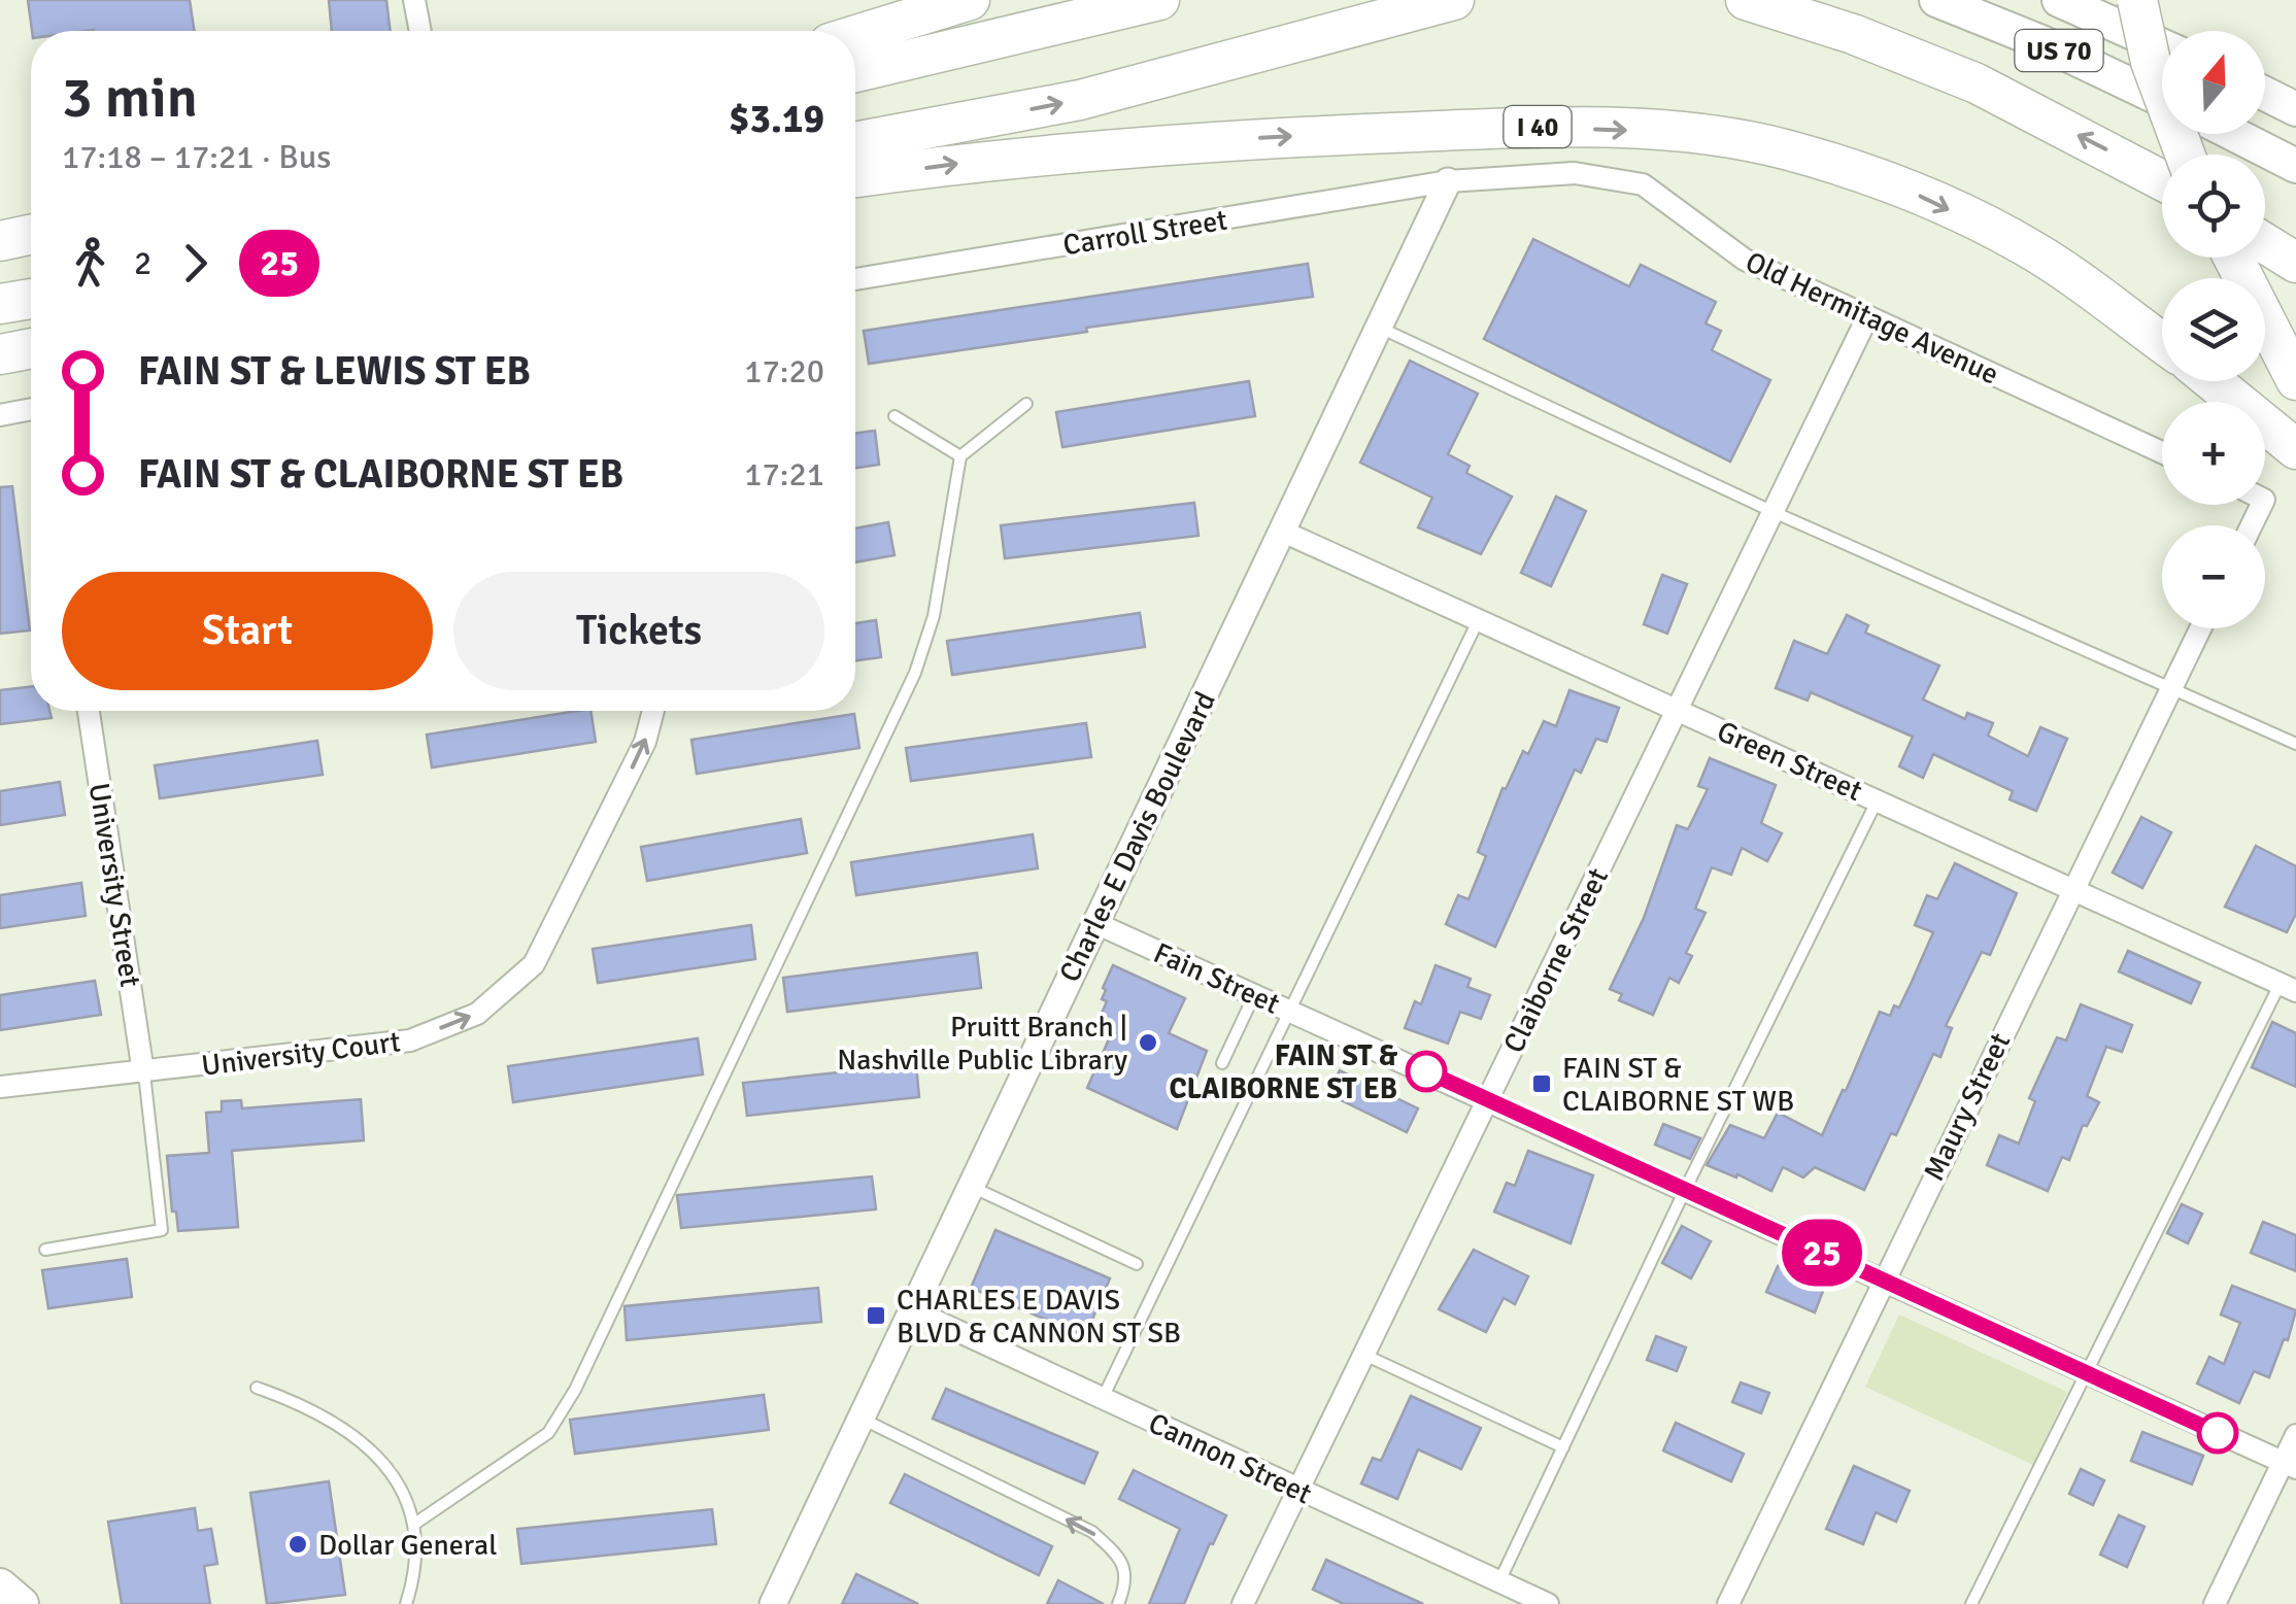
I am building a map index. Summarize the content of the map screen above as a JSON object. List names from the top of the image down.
{
  "streets": {
    "highway": ["I 40"],
    "main road": ["US 70"],
    "street": [
      "Carroll Street",
      "Old Hermitage Avenue",
      "Green Street",
      "Charles E Davis Boulevard",
      "University Street",
      "Claiborne Street",
      "Fain Street",
      "University Court",
      "Maury Street",
      "Cannon Street"
    ]
  },
  "crossings": [
    ["Carroll Street", "Old Hermitage Avenue"],
    ["Carroll Street", "Charles E Davis Boulevard"],
    ["Old Hermitage Avenue", "Charles E Davis Boulevard"],
    ["Old Hermitage Avenue", "Claiborne Street"],
    ["Green Street", "Charles E Davis Boulevard"],
    ["Green Street", "Claiborne Street"],
    ["Green Street", "Maury Street"],
    ["Charles E Davis Boulevard", "Fain Street"],
    ["Charles E Davis Boulevard", "Cannon Street"],
    ["University Street", "University Court"],
    ["Claiborne Street", "Fain Street"],
    ["Claiborne Street", "Cannon Street"],
    ["Fain Street", "Maury Street"]
  ],
  "one_way": ["University Court"],
  "places": {
    "other": ["Pruitt Branch | Nashville Public Library", "FAIN ST & CLAIBORNE ST EB", "Dollar General"],
    "transit": ["FAIN ST & CLAIBORNE ST WB", "CHARLES E DAVIS BLVD & CANNON ST SB"]
  },
  "lines": ["bus line 25"],
  "north": "top",
  "page": {
    "on_map": "25",
    "map_buttons": ["+", "−"],
    "heading": ["3 min", "17:18 – 17:21 · Bus", "$3.19"],
    "legs": ["2", "25"],
    "list": [
      {
        "name": "FAIN ST & LEWIS ST EB",
        "value": "17:20"
      },
      {
        "name": "FAIN ST & CLAIBORNE ST EB",
        "value": "17:21"
      }
    ],
    "buttons": ["Start", "Tickets"]
  }
}
